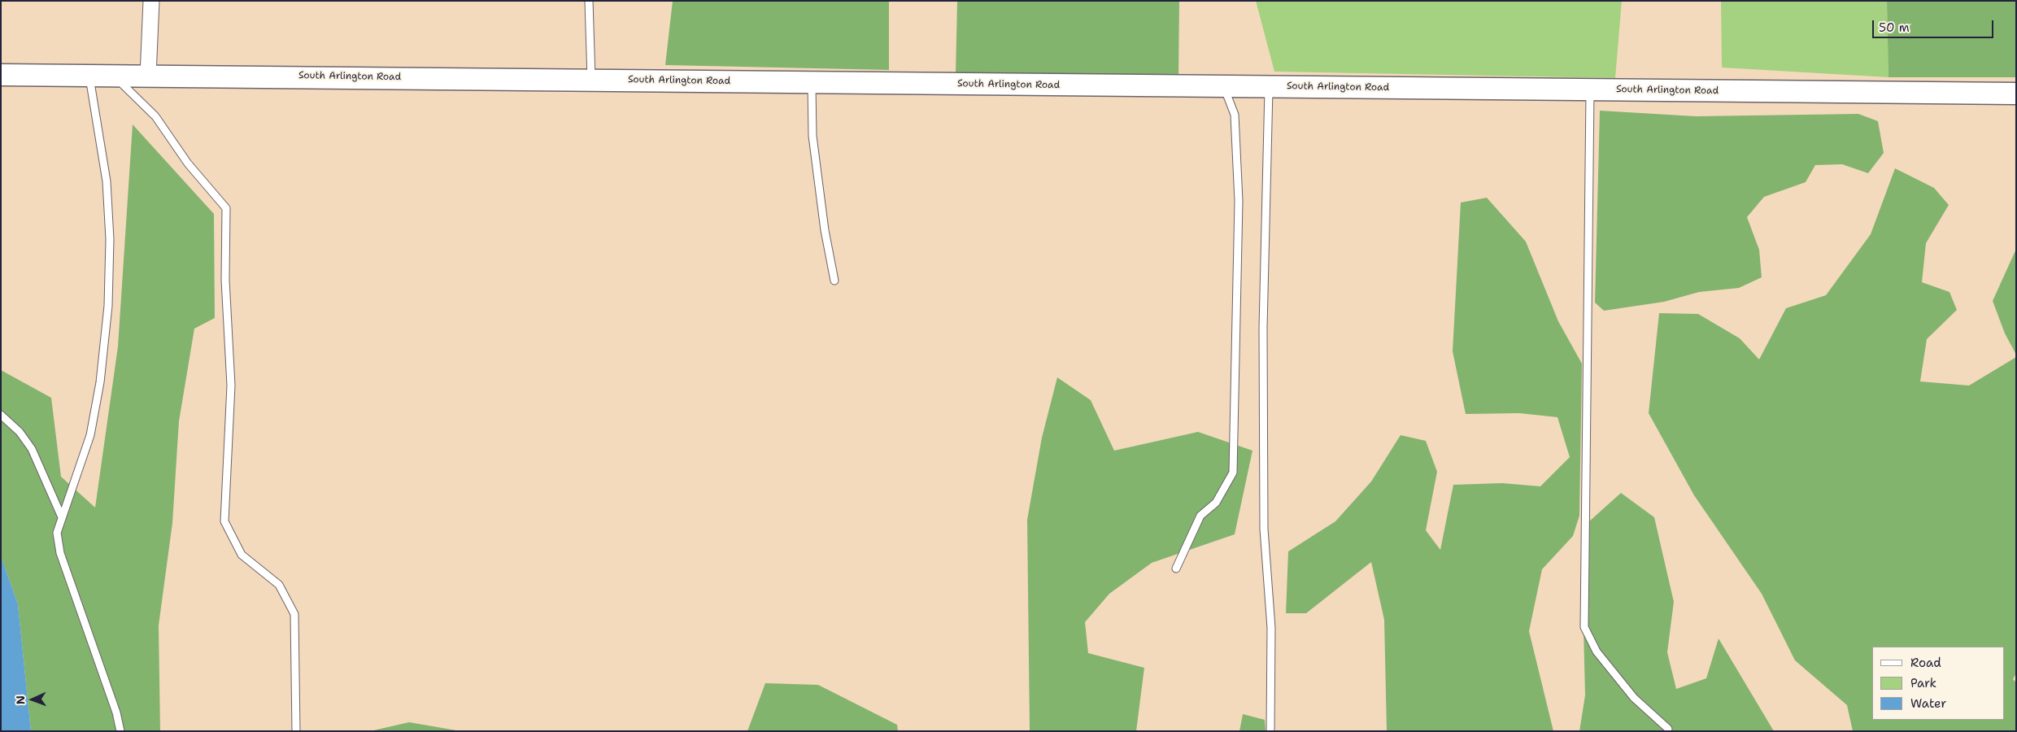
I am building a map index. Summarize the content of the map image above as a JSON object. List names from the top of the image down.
{
  "streets": {
    "street": ["South Arlington Road"]
  },
  "legend": ["Road", "Park", "Water"],
  "scale_bar": "50 m",
  "north": "left"
}
